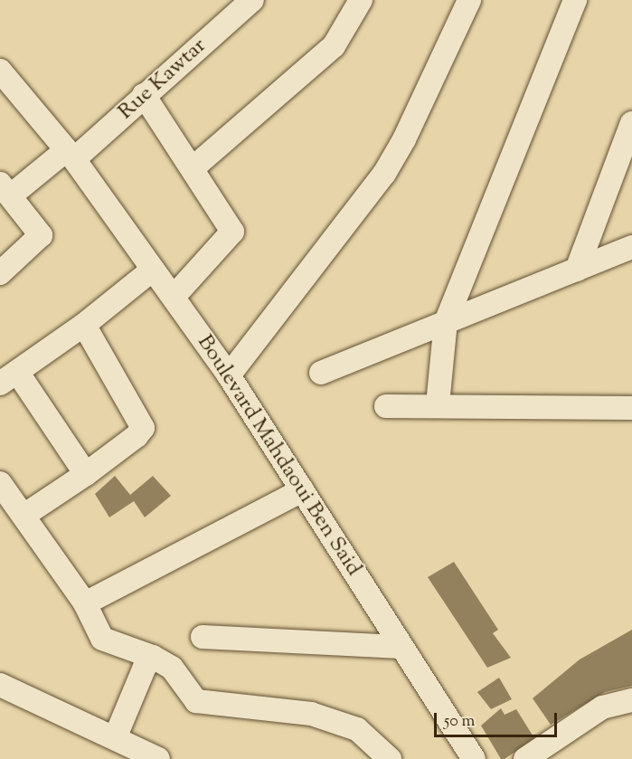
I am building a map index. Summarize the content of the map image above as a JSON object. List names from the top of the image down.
{
  "streets": {
    "street": ["Rue Kawtar", "Boulevard Mahdaoui Ben Said"]
  },
  "crossings": [
    ["Rue Kawtar", "Boulevard Mahdaoui Ben Said"]
  ],
  "scale_bar": "50 m"
}
